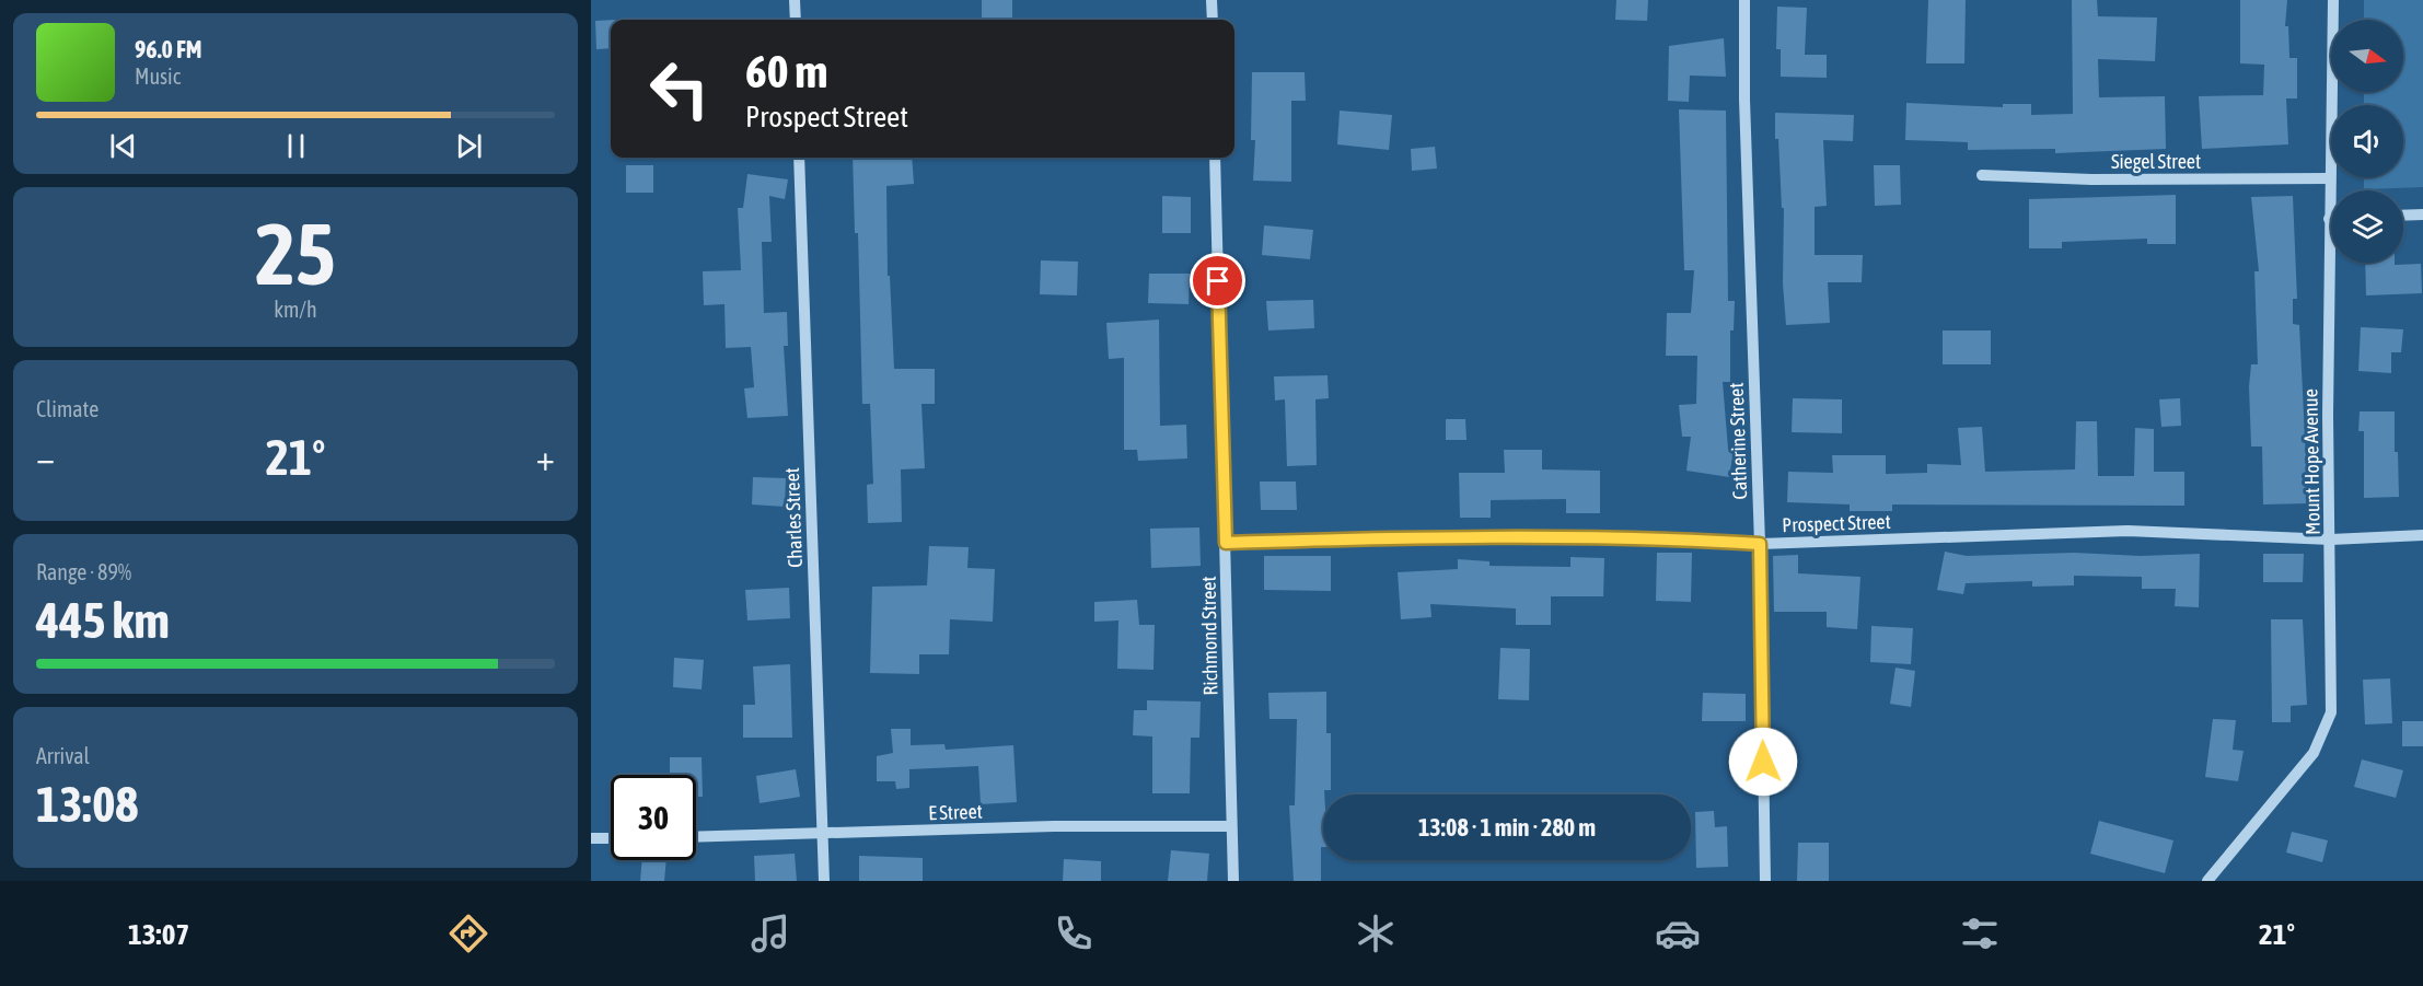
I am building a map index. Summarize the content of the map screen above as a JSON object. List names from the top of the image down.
{
  "streets": {
    "street": [
      "Siegel Street",
      "Catherine Street",
      "Mount Hope Avenue",
      "Charles Street",
      "Prospect Street",
      "Richmond Street",
      "E Street"
    ]
  },
  "crossings": [
    ["Siegel Street", "Mount Hope Avenue"],
    ["Catherine Street", "Prospect Street"],
    ["Mount Hope Avenue", "Prospect Street"],
    ["Charles Street", "E Street"],
    ["Prospect Street", "Richmond Street"],
    ["Richmond Street", "E Street"]
  ],
  "north": "right",
  "page": {
    "turn": ["60 m", "Prospect Street"],
    "song": ["96.0 FM", "Music"],
    "tile": [
      ["25", "km/h"],
      "Climate",
      ["Range · 89%", "445 km"],
      ["Arrival", "13:08"]
    ],
    "heat": ["−", "21°", "+"],
    "limit": "30",
    "trip": "13:08 · 1 min · 280 m",
    "tabs": ["13:07", "21°"]
  }
}
